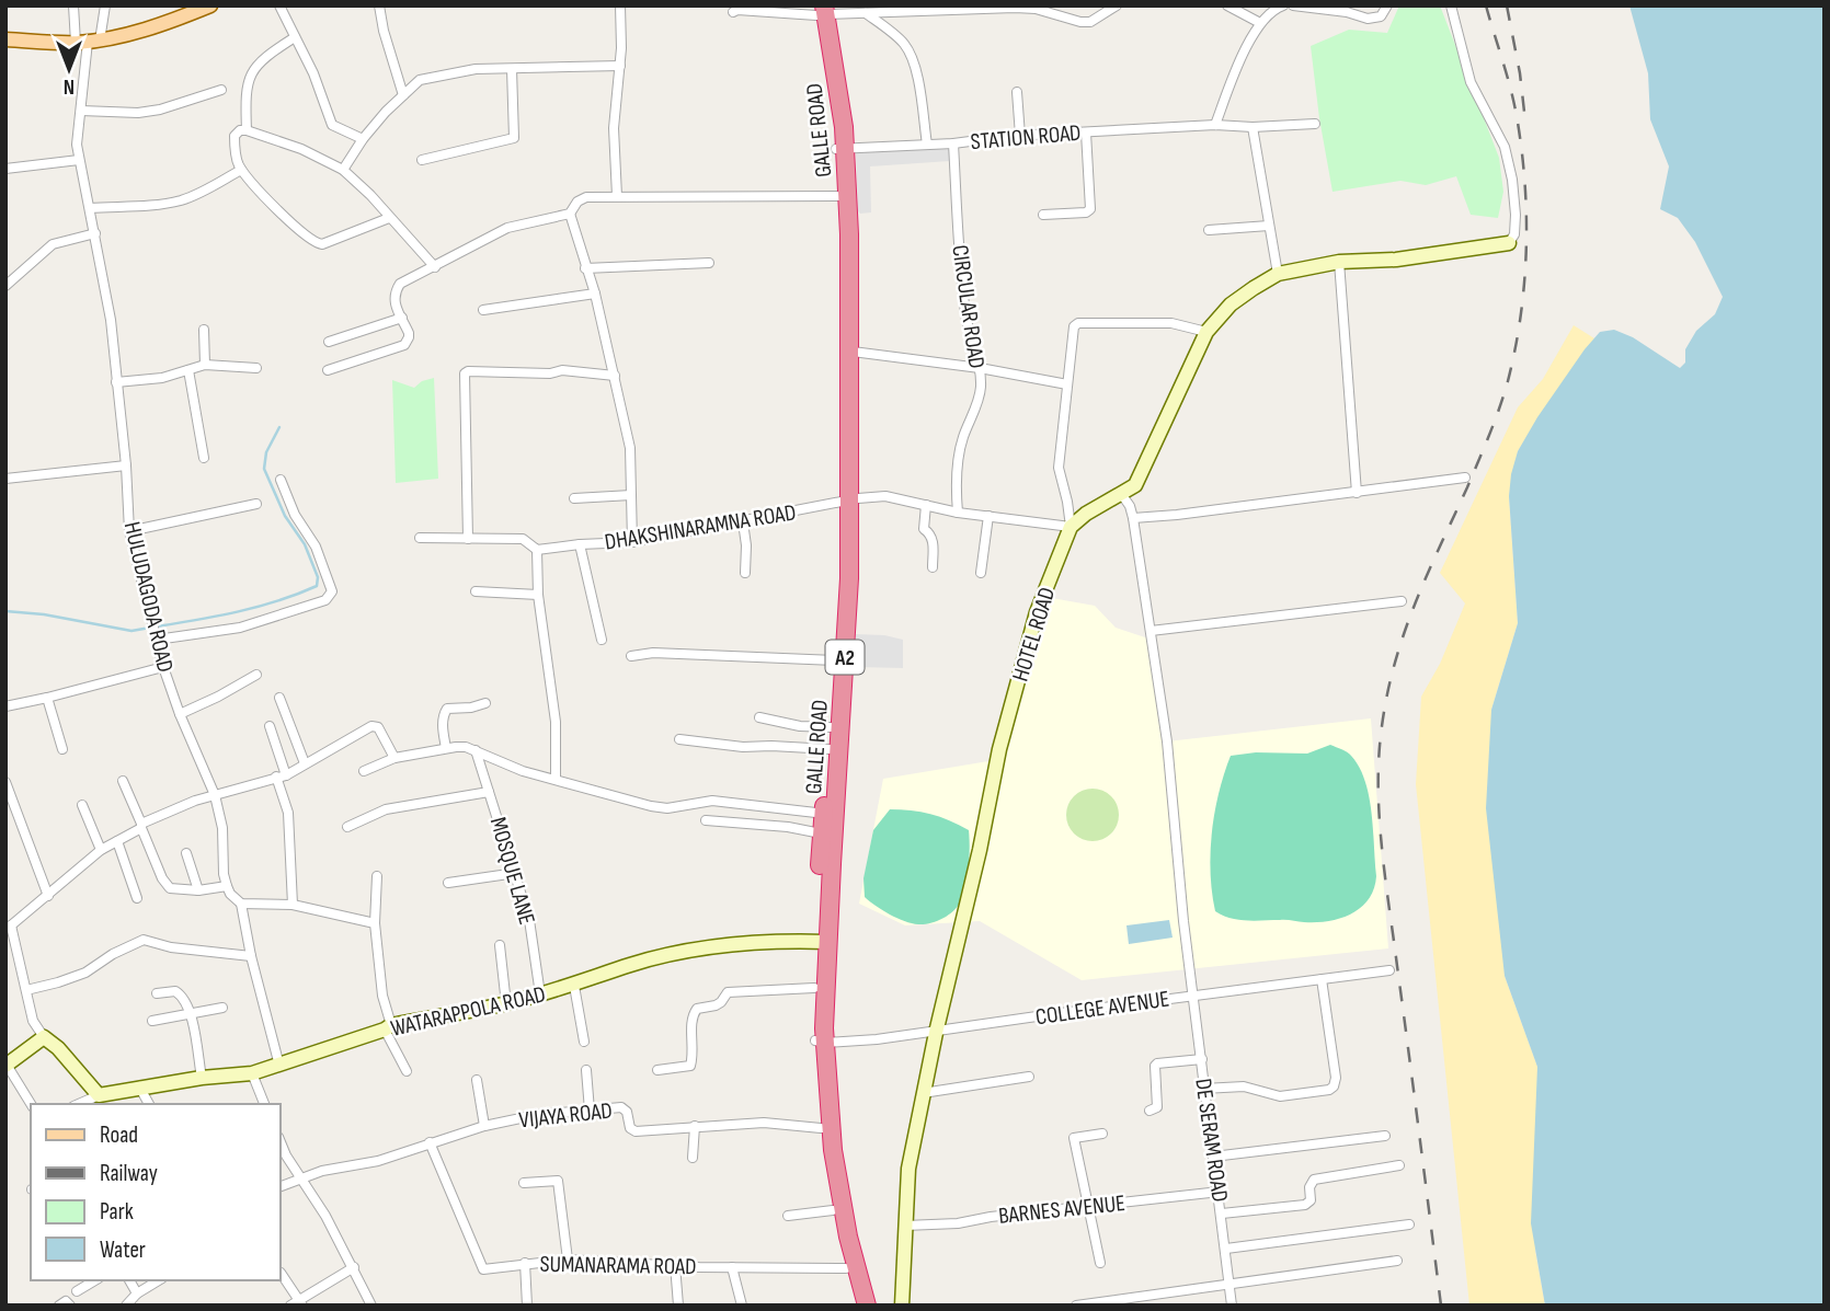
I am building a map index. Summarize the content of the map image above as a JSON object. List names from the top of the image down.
{
  "streets": {
    "highway": ["GALLE ROAD", "A2"],
    "street": [
      "STATION ROAD",
      "CIRCULAR ROAD",
      "DHAKSHINARAMNA ROAD",
      "HULUDAGODA ROAD",
      "HOTEL ROAD",
      "MOSQUE LANE",
      "COLLEGE AVENUE",
      "WATARAPPOLA ROAD",
      "VIJAYA ROAD",
      "DE SERAM ROAD",
      "BARNES AVENUE",
      "SUMANARAMA ROAD"
    ]
  },
  "crossings": [
    ["GALLE ROAD", "STATION ROAD"],
    ["GALLE ROAD", "DHAKSHINARAMNA ROAD"],
    ["GALLE ROAD", "COLLEGE AVENUE"],
    ["GALLE ROAD", "WATARAPPOLA ROAD"],
    ["GALLE ROAD", "VIJAYA ROAD"],
    ["GALLE ROAD", "SUMANARAMA ROAD"],
    ["STATION ROAD", "CIRCULAR ROAD"],
    ["CIRCULAR ROAD", "DHAKSHINARAMNA ROAD"],
    ["DHAKSHINARAMNA ROAD", "HOTEL ROAD"],
    ["HOTEL ROAD", "COLLEGE AVENUE"],
    ["HOTEL ROAD", "BARNES AVENUE"],
    ["MOSQUE LANE", "WATARAPPOLA ROAD"],
    ["COLLEGE AVENUE", "DE SERAM ROAD"],
    ["VIJAYA ROAD", "SUMANARAMA ROAD"],
    ["DE SERAM ROAD", "BARNES AVENUE"]
  ],
  "legend": [
    "Road",
    "Railway",
    "Park",
    "Water"
  ],
  "north": "bottom"
}
